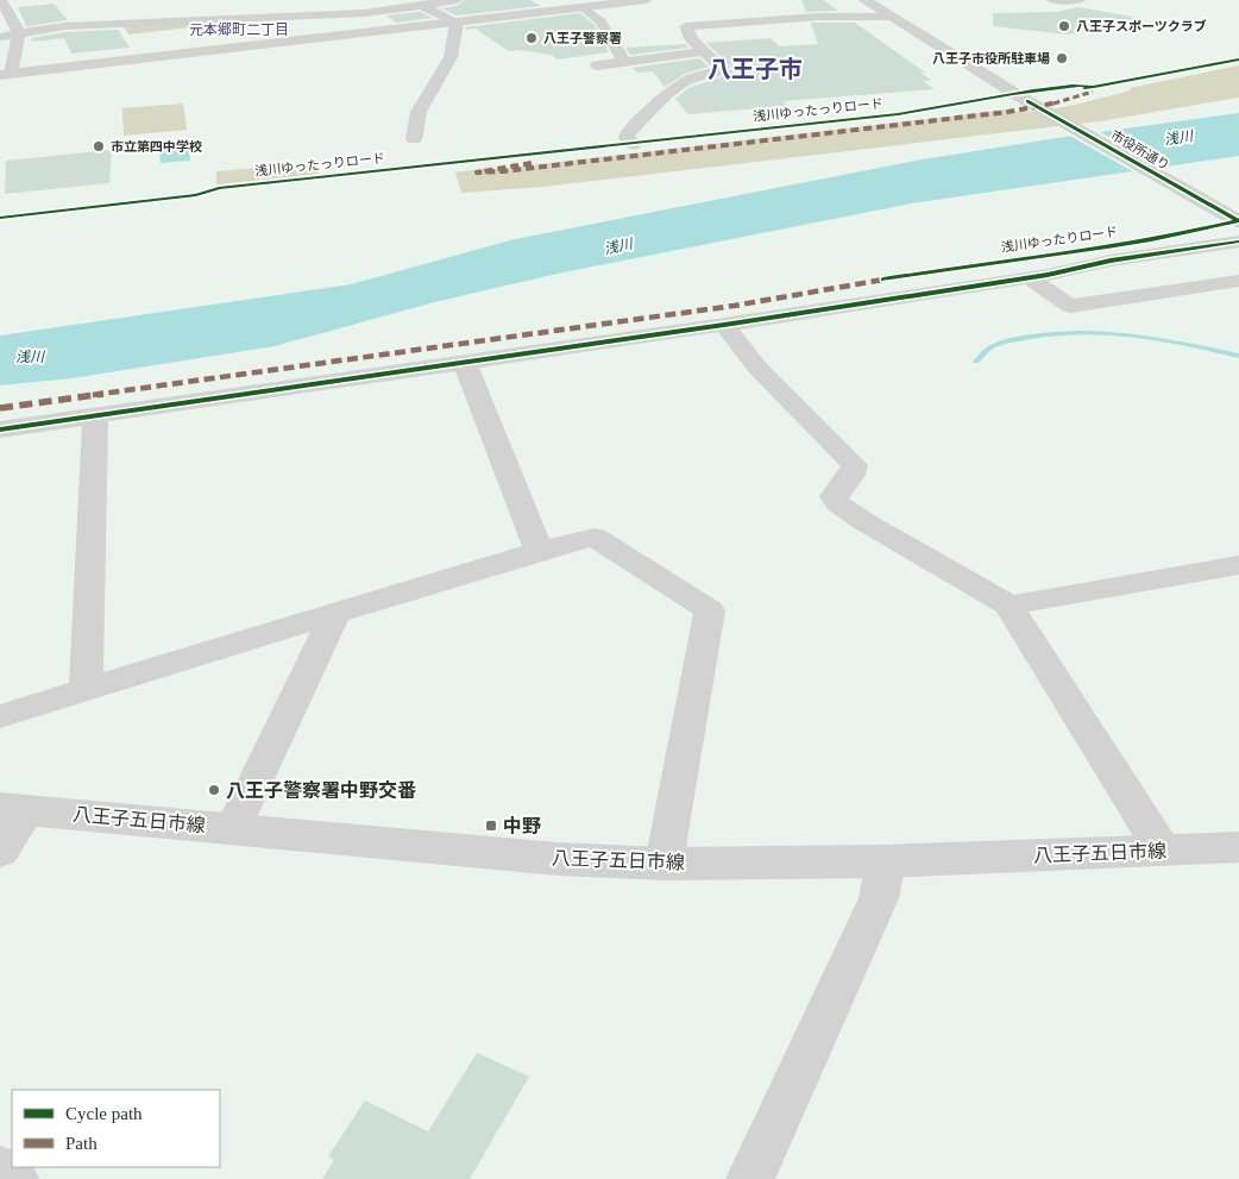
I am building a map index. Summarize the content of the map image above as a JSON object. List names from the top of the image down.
{
  "streets": {
    "street": ["市役所通り", "八王子五日市線"],
    "cycle path": ["浅川ゆったっりロード", "浅川ゆったりロード"]
  },
  "districts": ["元本郷町二丁目", "八王子市"],
  "water": ["浅川"],
  "places": {
    "other": [
      "八王子スポーツクラブ",
      "八王子警察署",
      "八王子市役所駐車場",
      "市立第四中学校",
      "八王子警察署中野交番"
    ],
    "transit": ["中野"]
  },
  "legend": ["Cycle path", "Path"]
}
